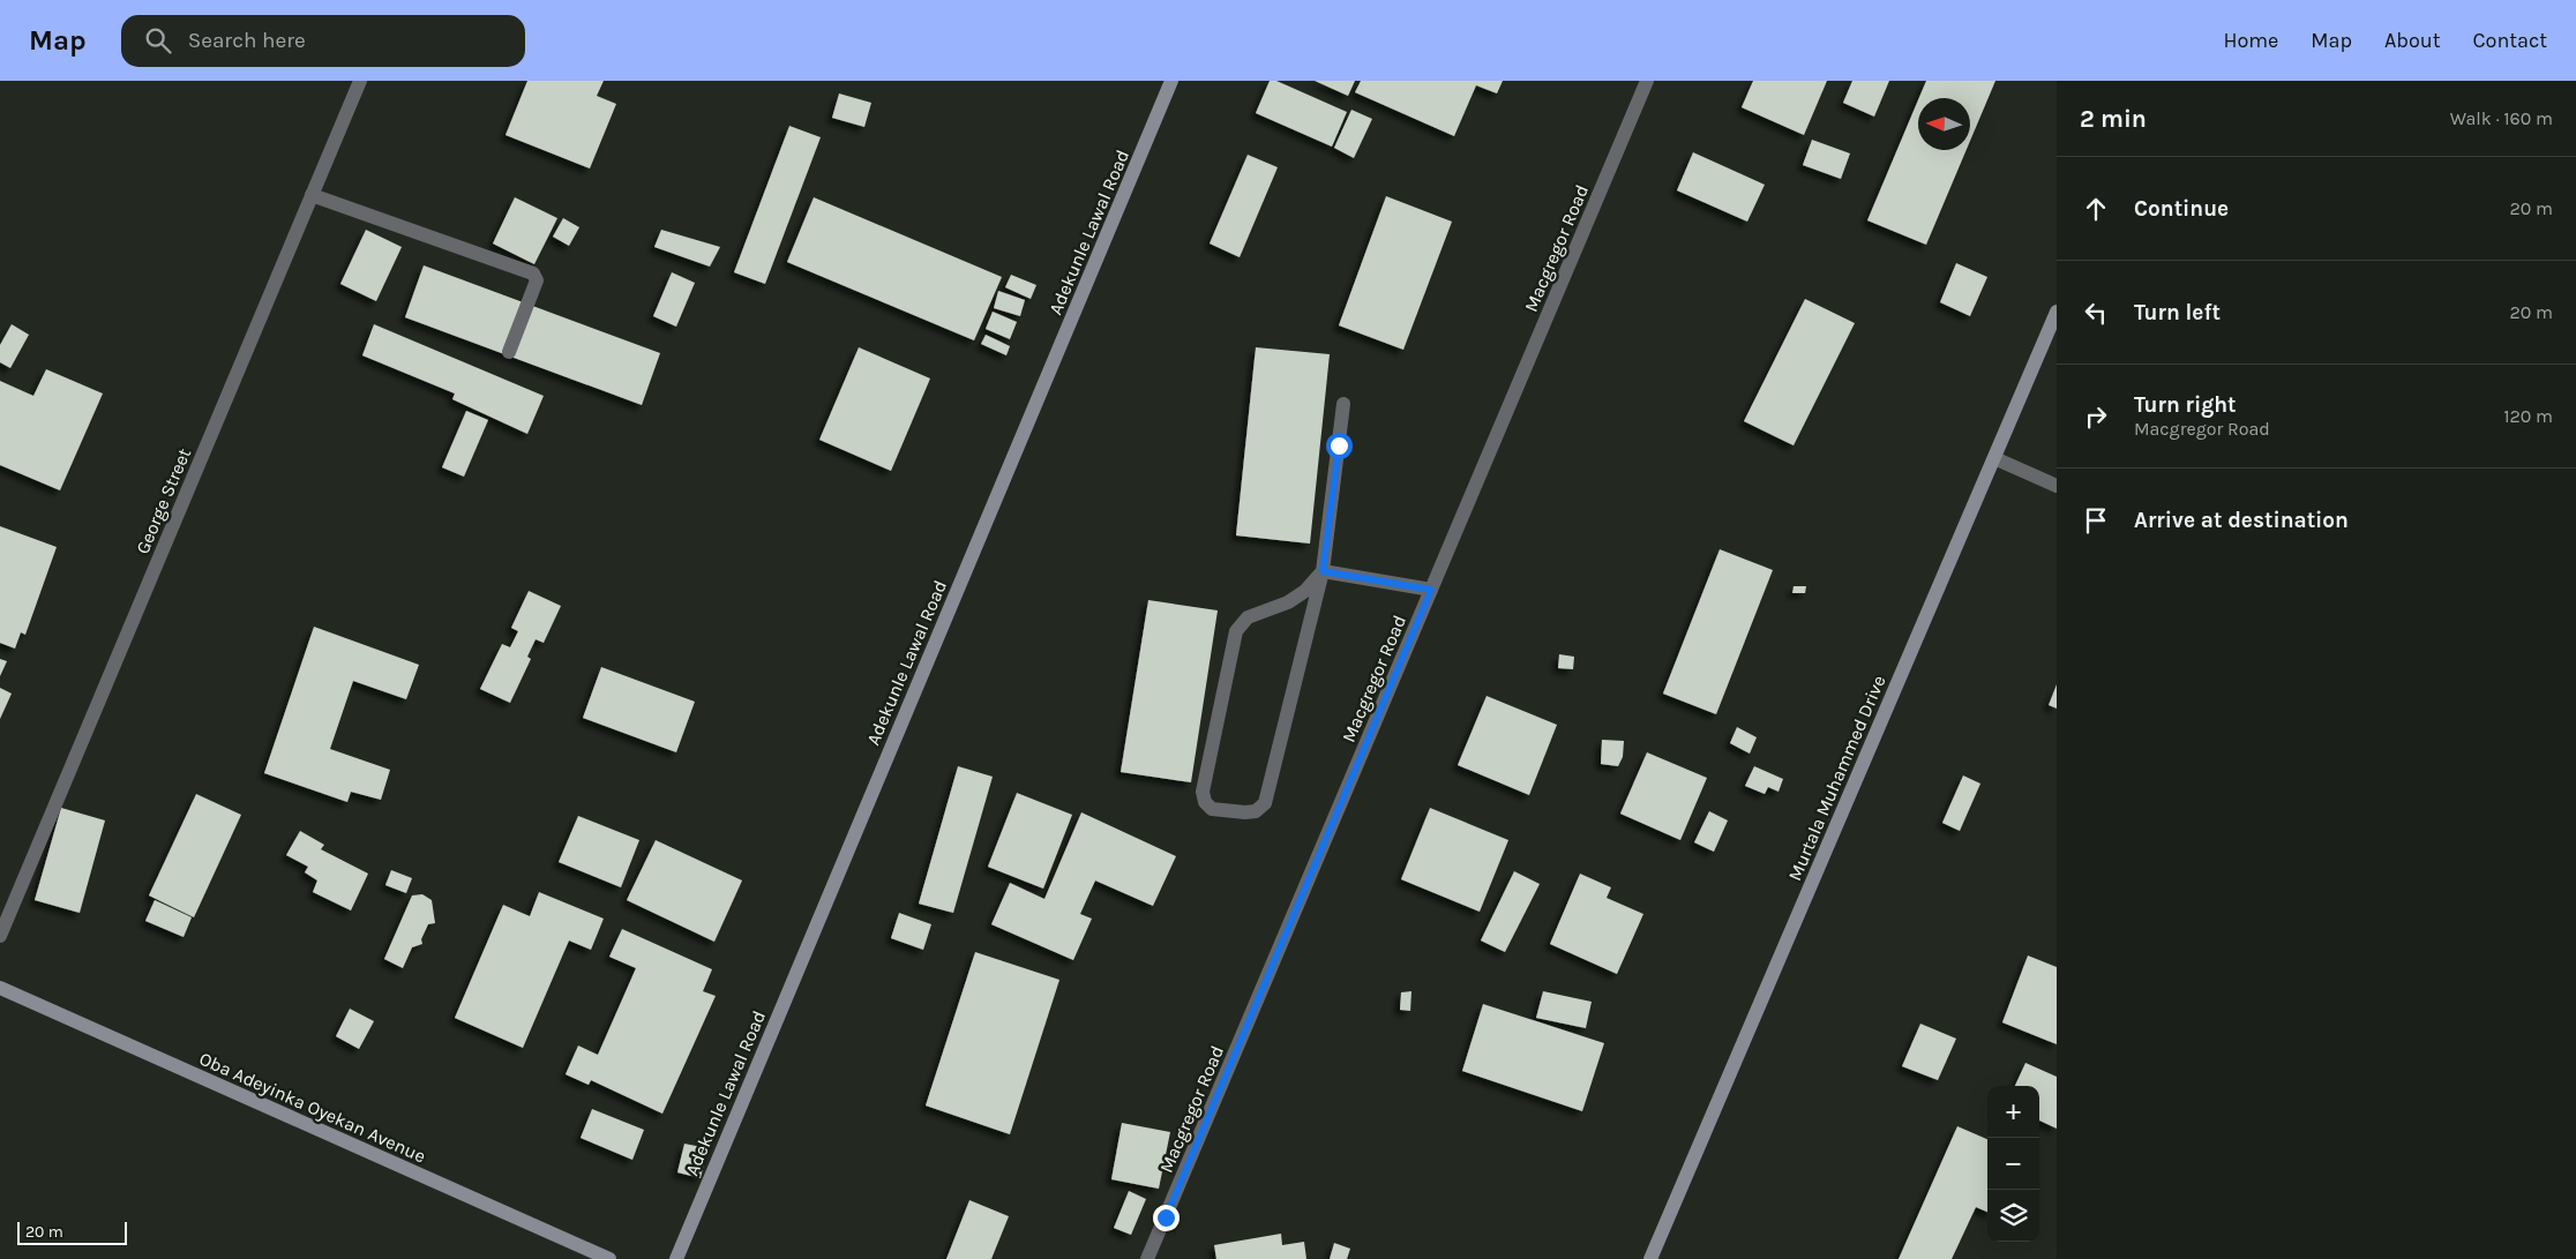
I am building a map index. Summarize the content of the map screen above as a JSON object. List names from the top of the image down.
{
  "streets": {
    "main road": ["Adekunle Lawal Road", "Murtala Muhammed Drive", "Oba Adeyinka Oyekan Avenue"],
    "street": ["Macgregor Road", "George Street"]
  },
  "scale_bar": "20 m",
  "north": "left",
  "page": {
    "header": "Map",
    "search": "Search here",
    "nav": [
      "Home",
      "Map",
      "About",
      "Contact"
    ],
    "heading": ["2 min", "Walk · 160 m"],
    "list": [
      ["Continue", "20 m"],
      ["Turn left", "20 m"],
      ["Turn right", "Macgregor Road", "120 m"],
      "Arrive at destination"
    ],
    "map_buttons": ["+", "−"],
    "scale": "20 m"
  }
}
